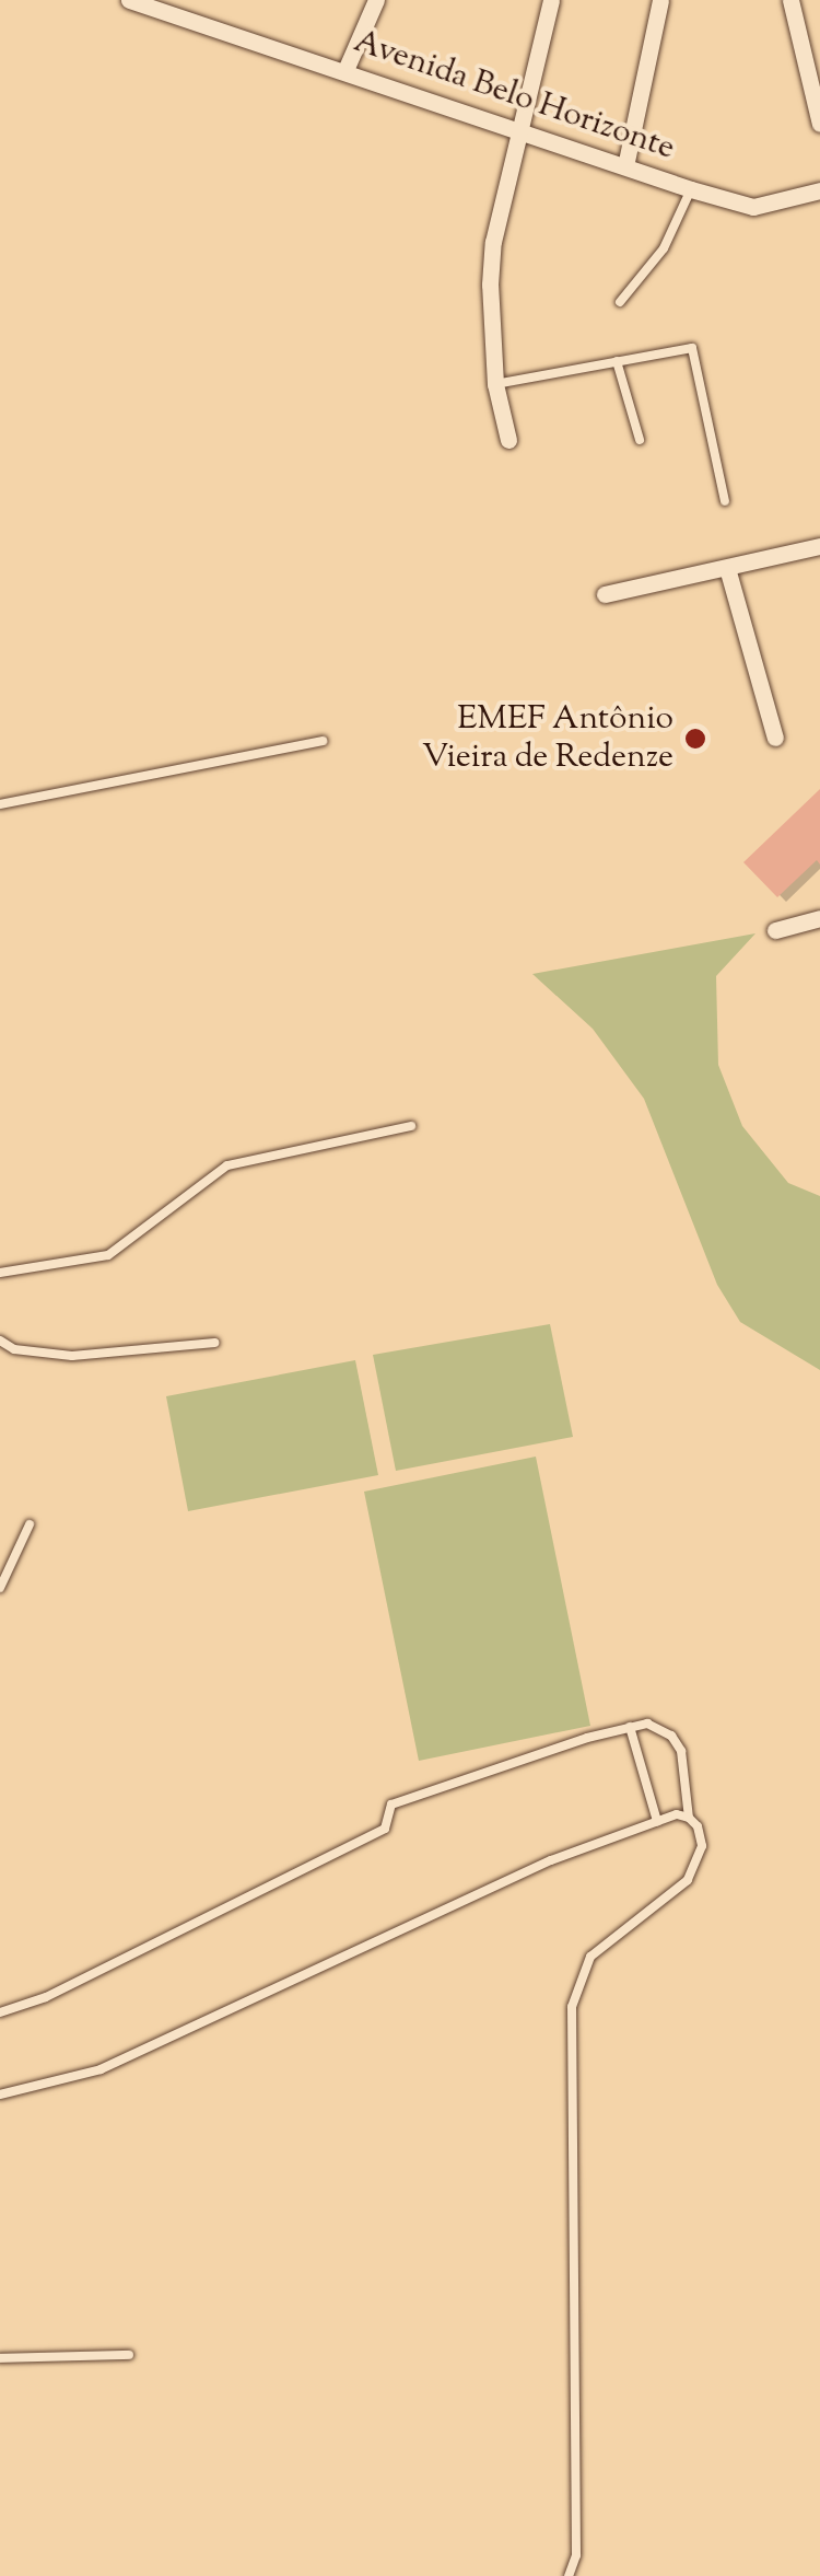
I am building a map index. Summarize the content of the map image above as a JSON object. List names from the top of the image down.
{
  "streets": {
    "street": ["Avenida Belo Horizonte"]
  },
  "places": ["EMEF Antônio Vieira de Redenze"]
}
